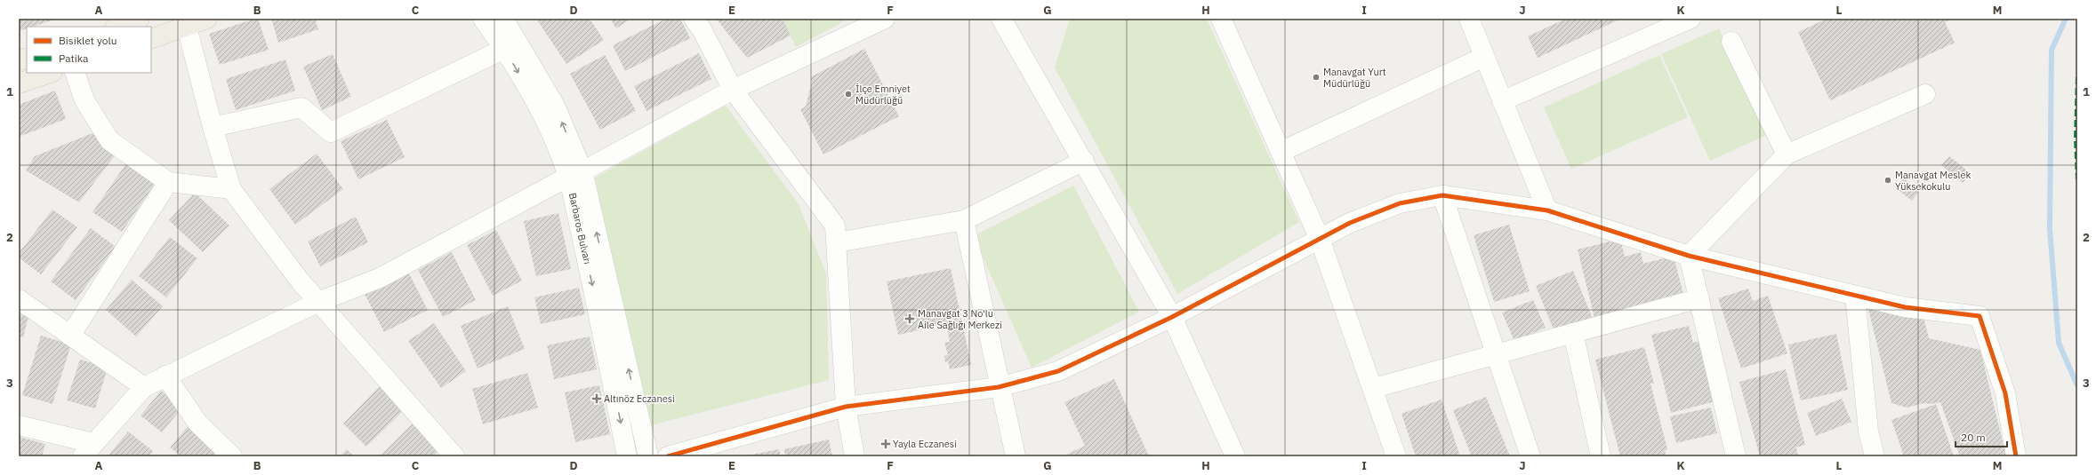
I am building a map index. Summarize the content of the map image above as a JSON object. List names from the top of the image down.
{
  "streets": {
    "street": ["Barbaros Bulvarı"]
  },
  "places": {
    "other": ["Manavgat Yurt Müdürlüğü", "İlçe Emniyet Müdürlüğü", "Manavgat Meslek Yüksekokulu"],
    "health": ["Manavgat 3 No'lu Aile Sağlığı Merkezi", "Altınöz Eczanesi", "Yayla Eczanesi"]
  },
  "legend": ["Bisiklet yolu", "Patika"],
  "scale_bar": "20 m",
  "grid": {
    "columns": [
      "A",
      "B",
      "C",
      "D",
      "E",
      "F",
      "G",
      "H",
      "I",
      "J",
      "K",
      "L",
      "M"
    ],
    "rows": ["1", "2", "3"]
  }
}
